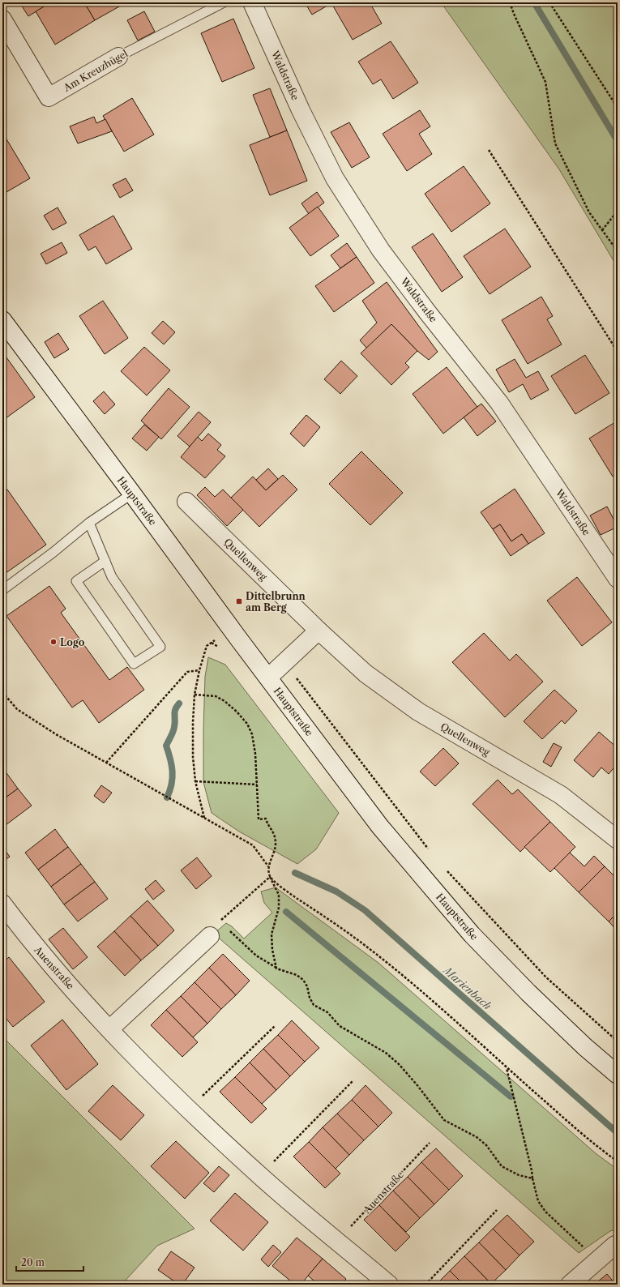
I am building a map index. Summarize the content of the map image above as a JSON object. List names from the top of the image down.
{
  "streets": {
    "street": [
      "Am Kreuzhügel",
      "Waldstraße",
      "Hauptstraße",
      "Quellenweg",
      "Auenstraße"
    ]
  },
  "water": ["Marienbach"],
  "places": {
    "transit": ["Dittelbrunn am Berg"],
    "other": ["Logo"]
  },
  "scale_bar": "20 m"
}
